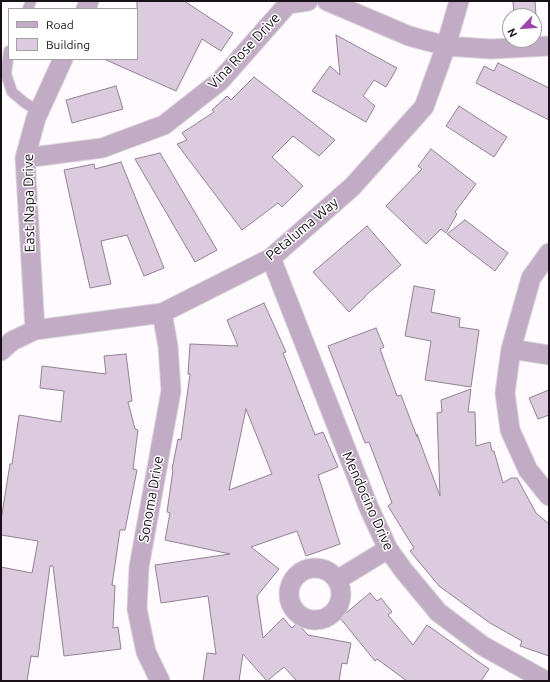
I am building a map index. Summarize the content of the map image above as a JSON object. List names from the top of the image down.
{
  "streets": {
    "street": [
      "Vina Rose Drive",
      "East Napa Drive",
      "Petaluma Way",
      "Sonoma Drive",
      "Mendocino Drive"
    ]
  },
  "crossings": [
    ["Vina Rose Drive", "East Napa Drive"],
    ["East Napa Drive", "Petaluma Way"],
    ["Petaluma Way", "Sonoma Drive"],
    ["Petaluma Way", "Mendocino Drive"]
  ],
  "legend": ["Road", "Building"],
  "north": "bottom left"
}
